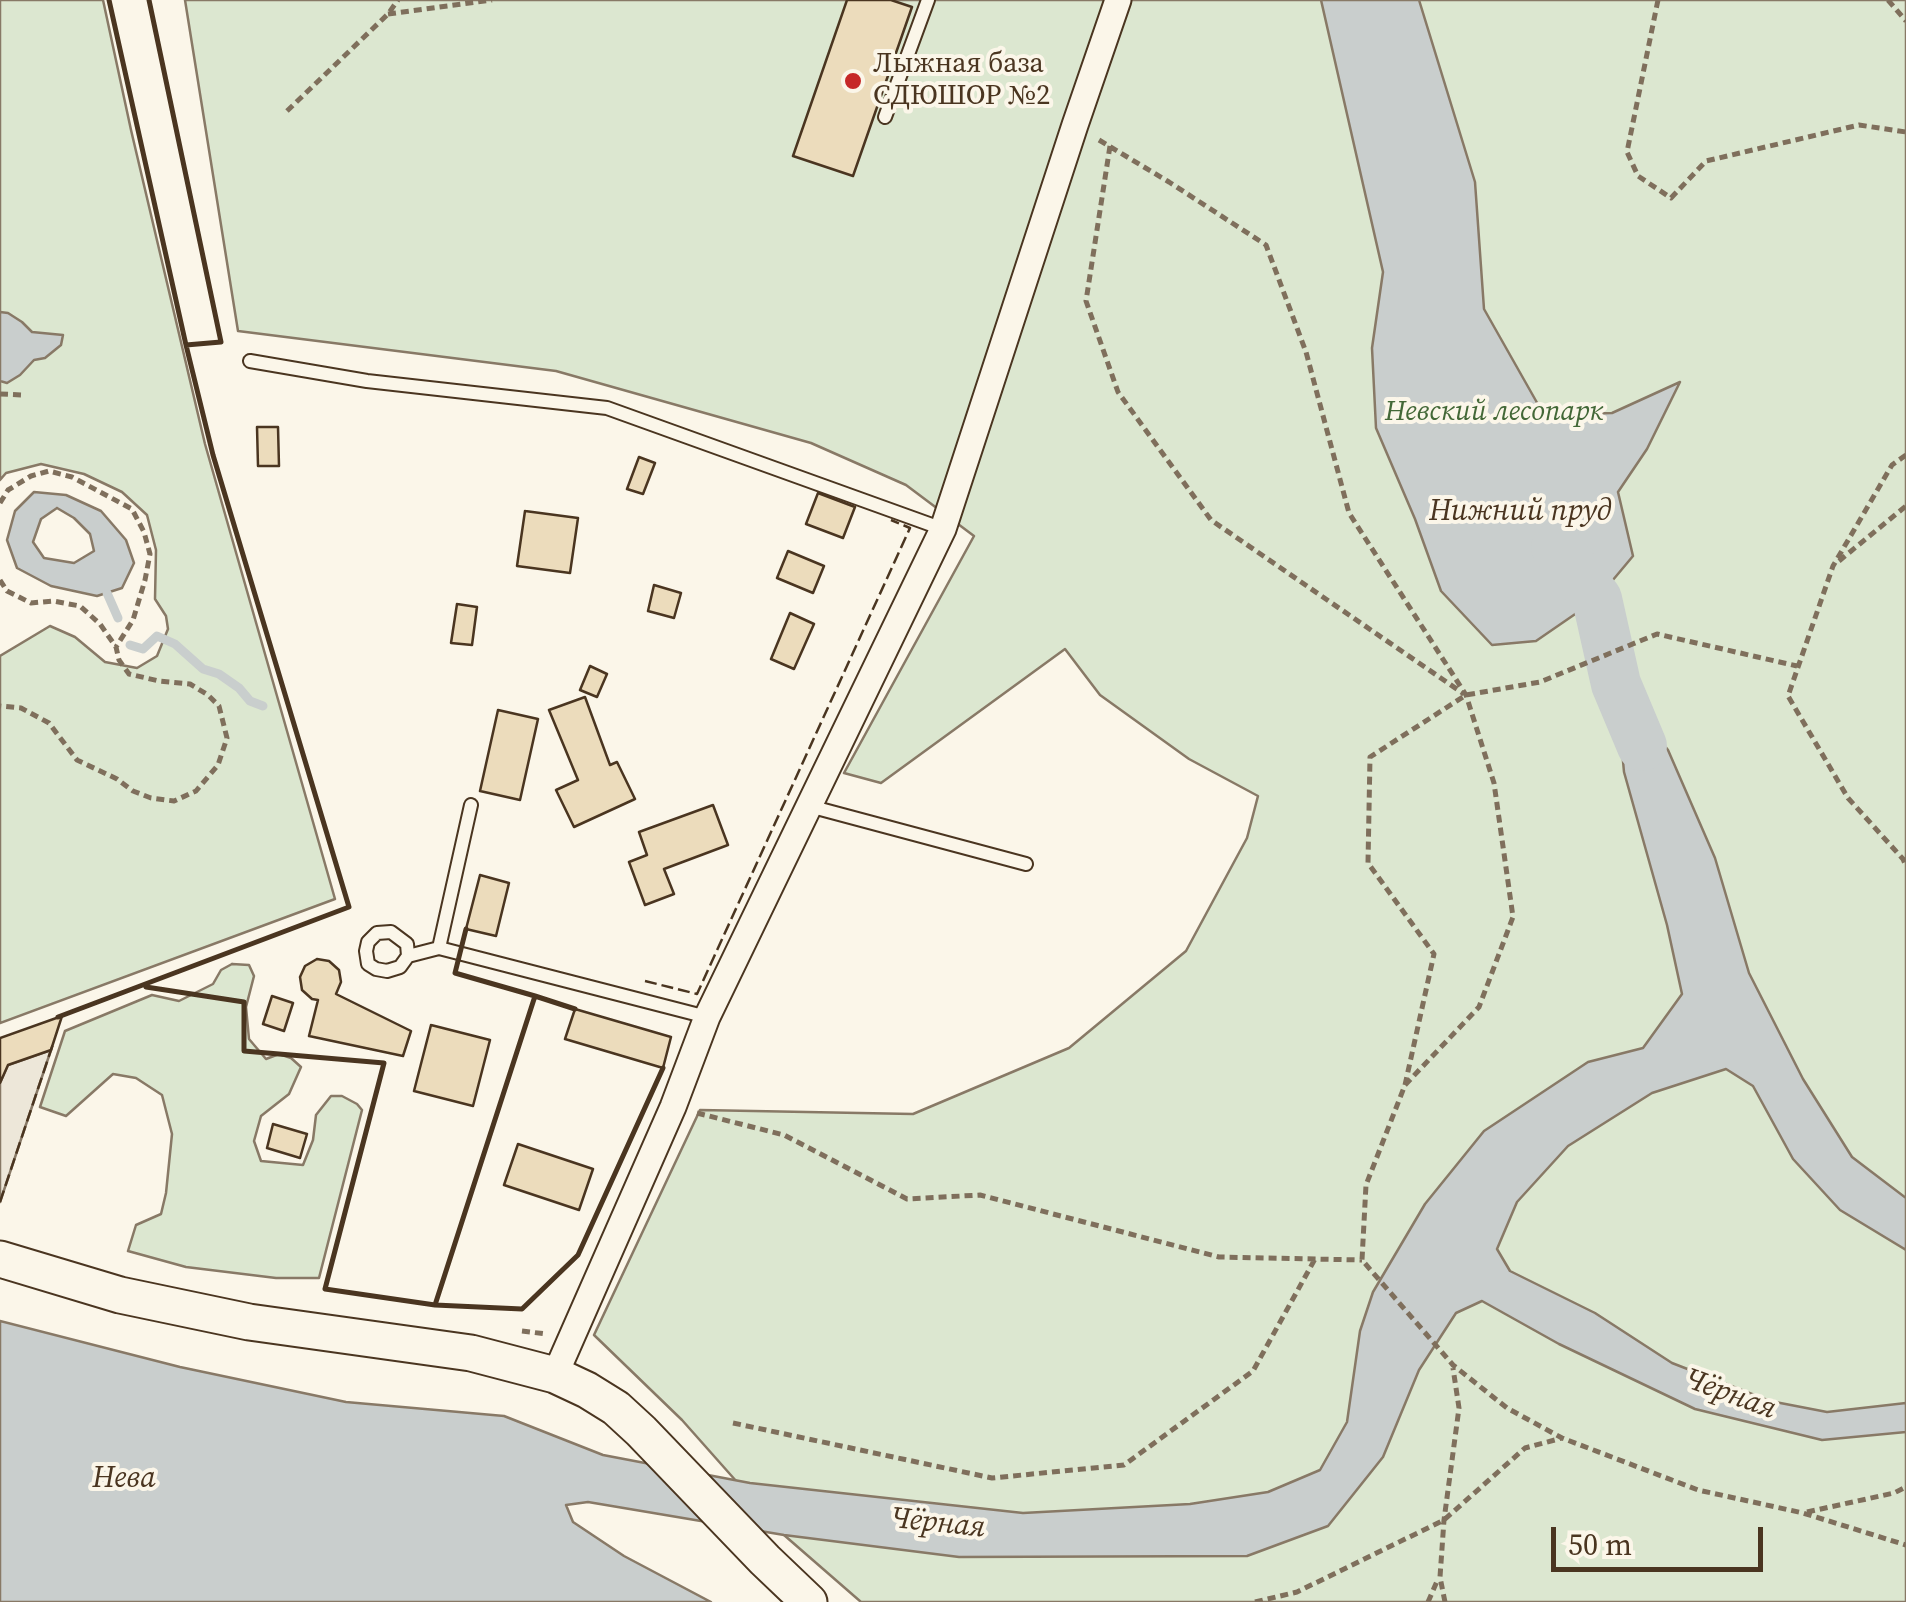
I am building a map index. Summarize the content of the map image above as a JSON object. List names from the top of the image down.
{
  "water": ["Нижний пруд", "Чёрная", "Нева"],
  "parks": ["Невский лесопарк"],
  "places": ["Лыжная база СДЮШОР №2"],
  "scale_bar": "50 m"
}
